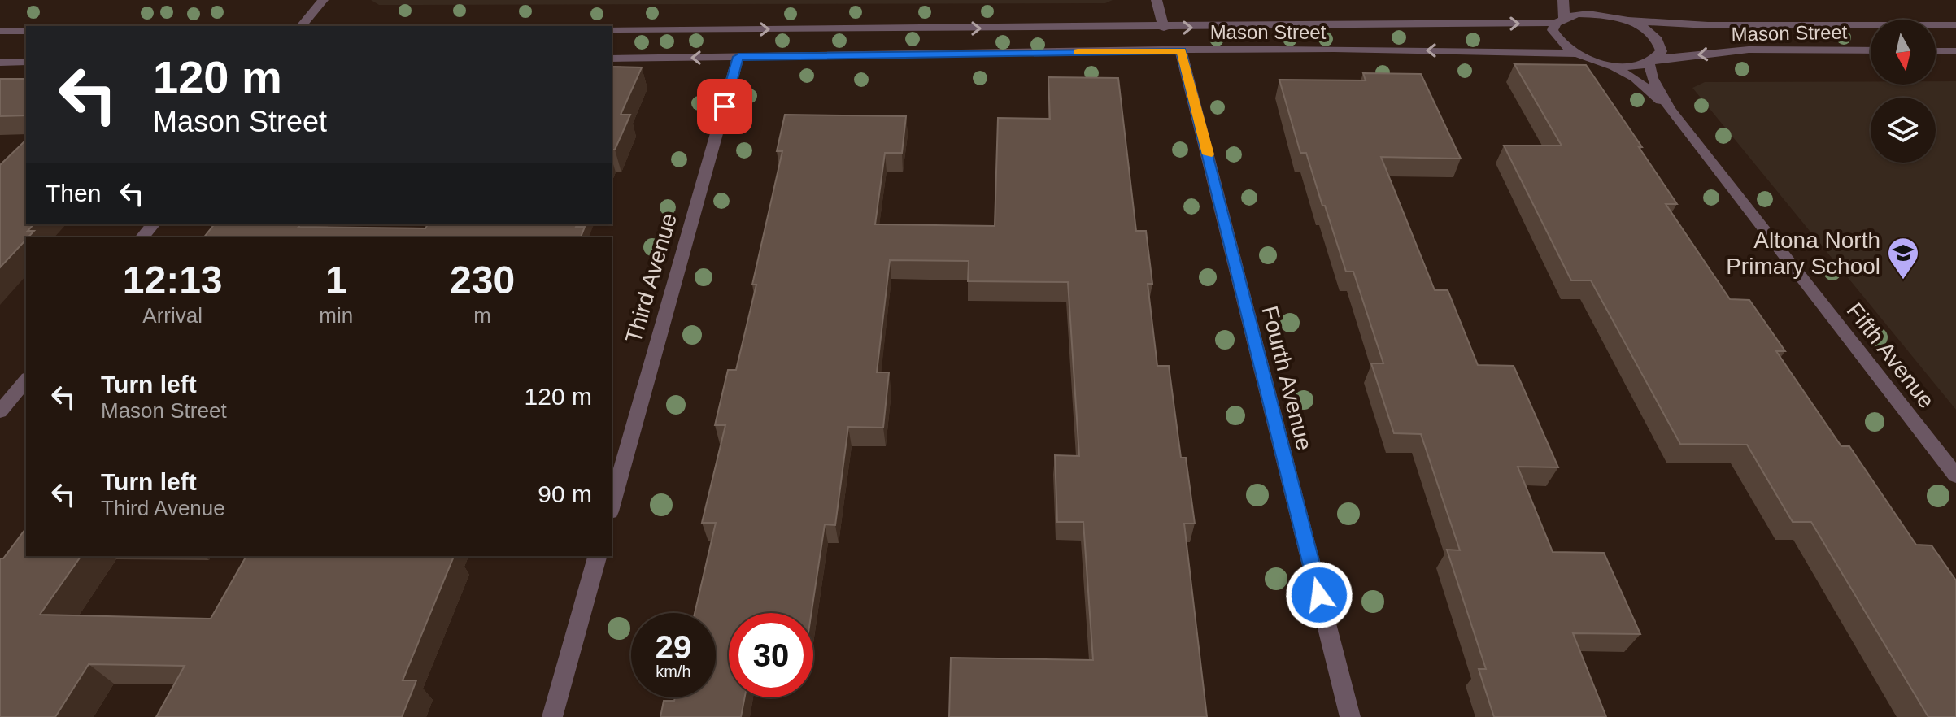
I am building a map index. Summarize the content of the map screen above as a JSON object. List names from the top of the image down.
{
  "streets": {
    "street": [
      "Mason Street",
      "Third Avenue",
      "Fifth Avenue",
      "Fourth Avenue"
    ]
  },
  "crossings": [
    ["Mason Street", "Third Avenue"],
    ["Mason Street", "Fifth Avenue"],
    ["Mason Street", "Fourth Avenue"]
  ],
  "places": {
    "school or university": ["Altona North Primary School"]
  },
  "north": "bottom",
  "page": {
    "turn": ["120 m", "Mason Street"],
    "then": "Then",
    "eta": [
      "12:13",
      "Arrival",
      "1",
      "min",
      "230",
      "m"
    ],
    "list": [
      {
        "name": "Turn left",
        "note": "Mason Street",
        "value": "120 m"
      },
      {
        "name": "Turn left",
        "note": "Third Avenue",
        "value": "90 m"
      }
    ],
    "speed": "29 km/h",
    "limit": "30"
  }
}
